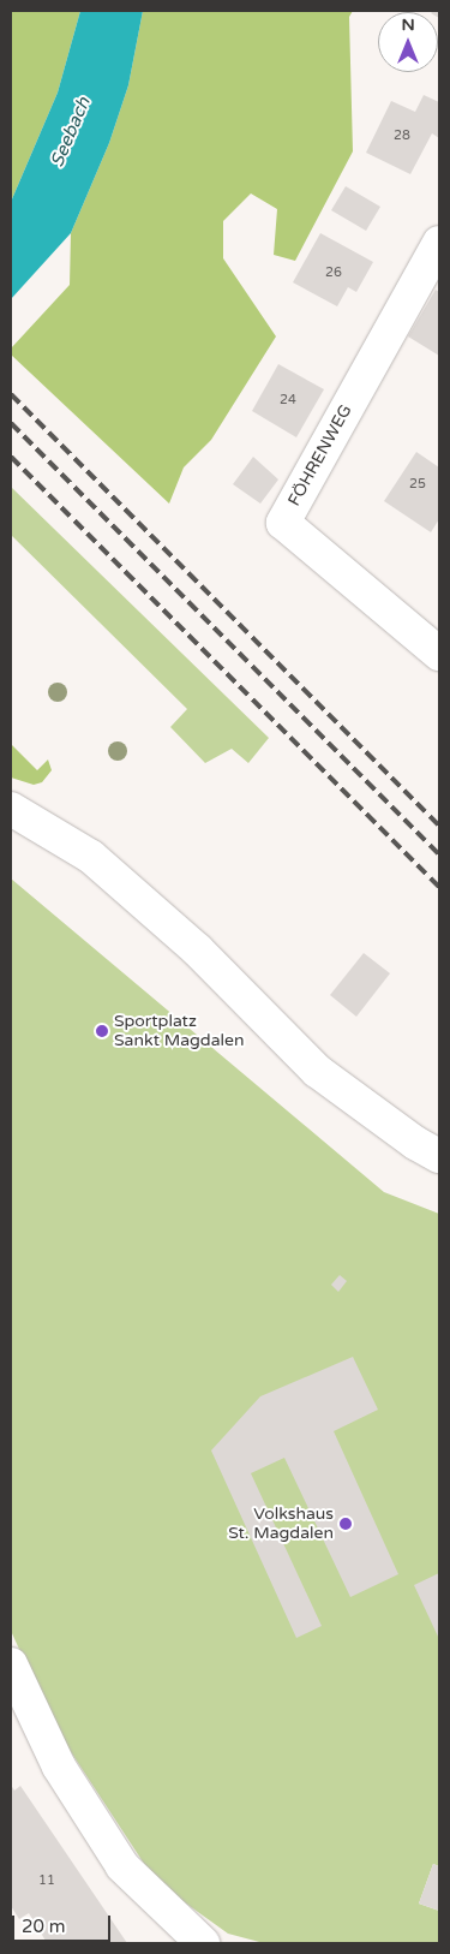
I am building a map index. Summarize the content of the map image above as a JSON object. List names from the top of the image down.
{
  "streets": {
    "street": ["FÖHRENWEG"]
  },
  "water": ["Seebach"],
  "places": ["Sportplatz Sankt Magdalen", "Volkshaus St. Magdalen"],
  "house_numbers": [
    "28",
    "26",
    "24",
    "25",
    "11"
  ],
  "scale_bar": "20 m",
  "north": "top"
}
